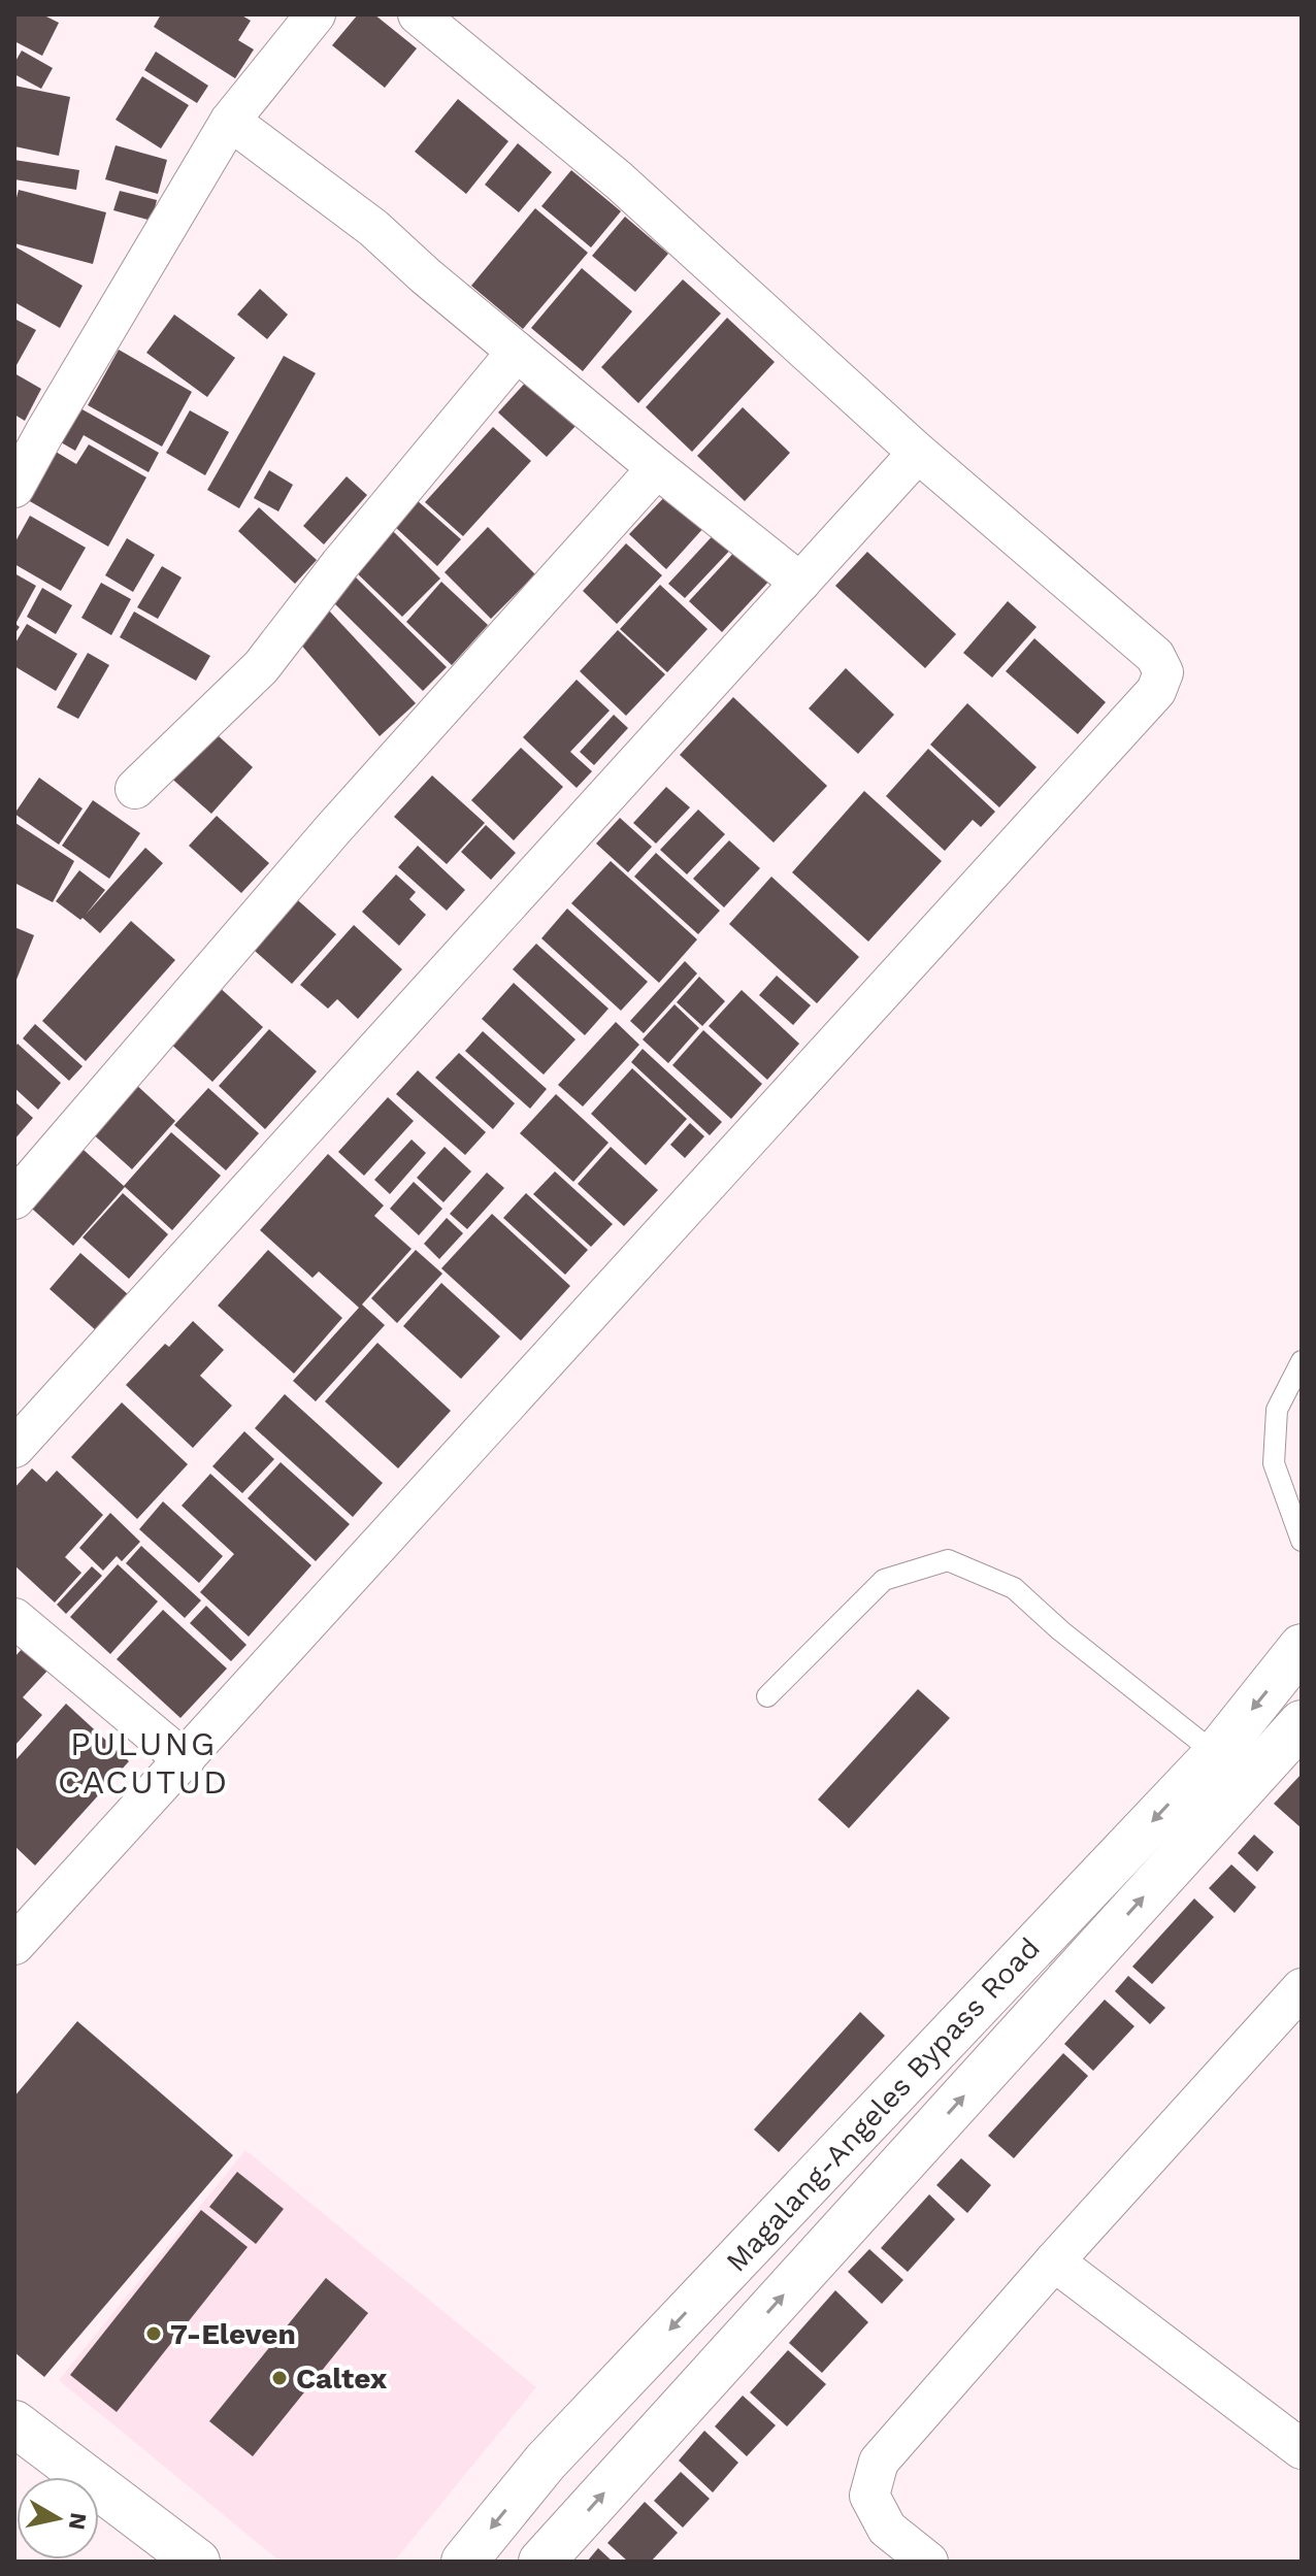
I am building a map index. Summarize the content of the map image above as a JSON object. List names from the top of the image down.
{
  "streets": {
    "street": ["Magalang-Angeles Bypass Road"]
  },
  "districts": ["PULUNG CACUTUD"],
  "places": ["7-Eleven", "Caltex"],
  "north": "right"
}
